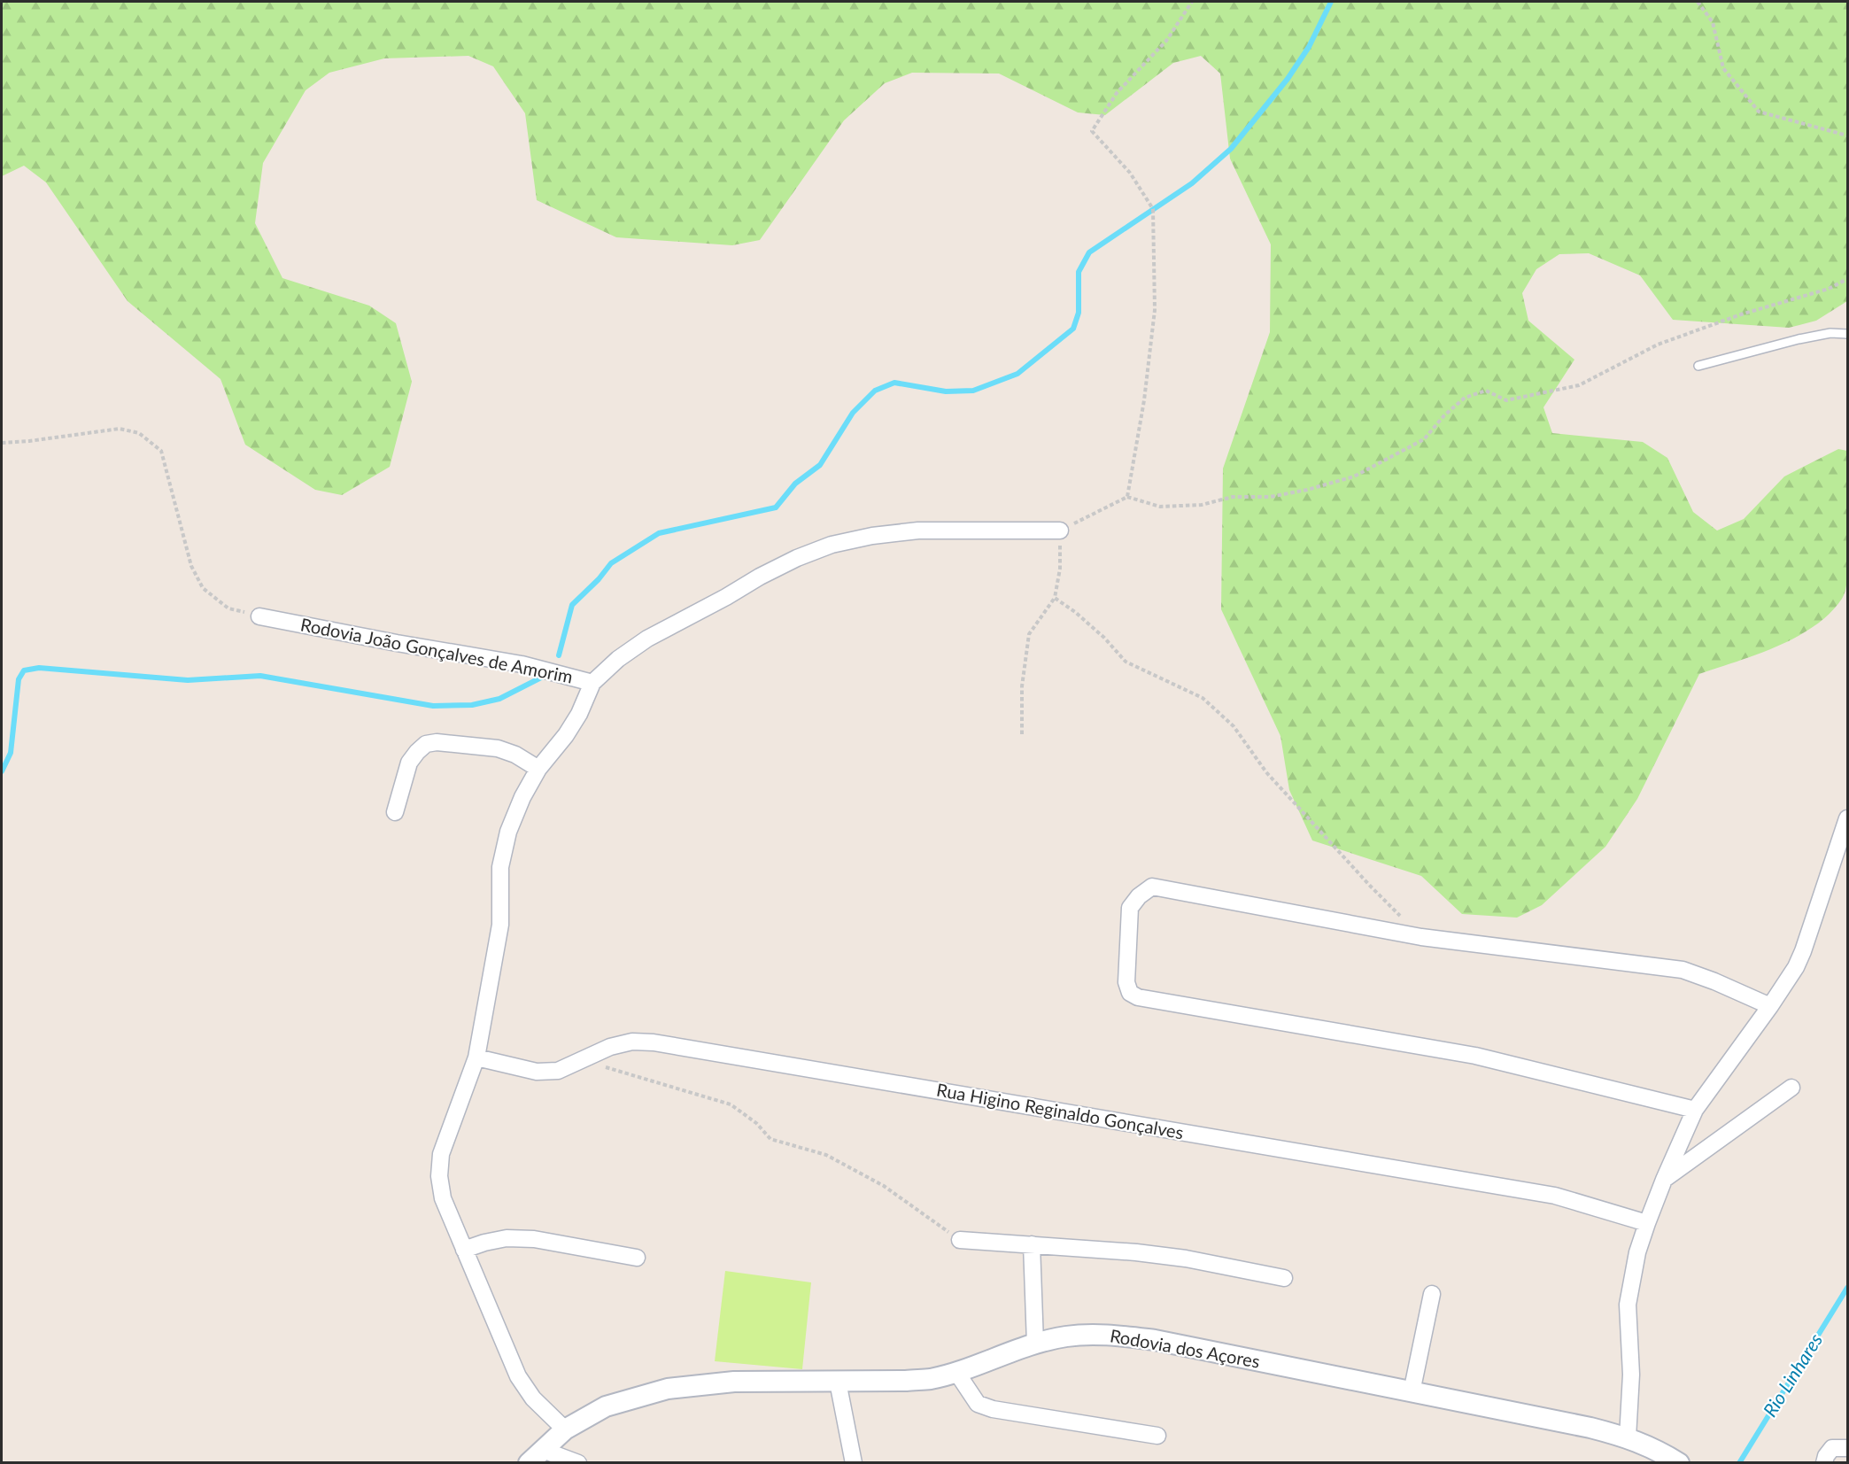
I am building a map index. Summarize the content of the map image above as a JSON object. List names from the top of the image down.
{
  "streets": {
    "street": ["Rodovia João Gonçalves de Amorim", "Rua Higino Reginaldo Gonçalves", "Rodovia dos Açores"]
  },
  "crossings": [
    ["Rodovia João Gonçalves de Amorim", "Rua Higino Reginaldo Gonçalves"],
    ["Rodovia João Gonçalves de Amorim", "Rodovia dos Açores"]
  ],
  "water": ["Rio Linhares"]
}
